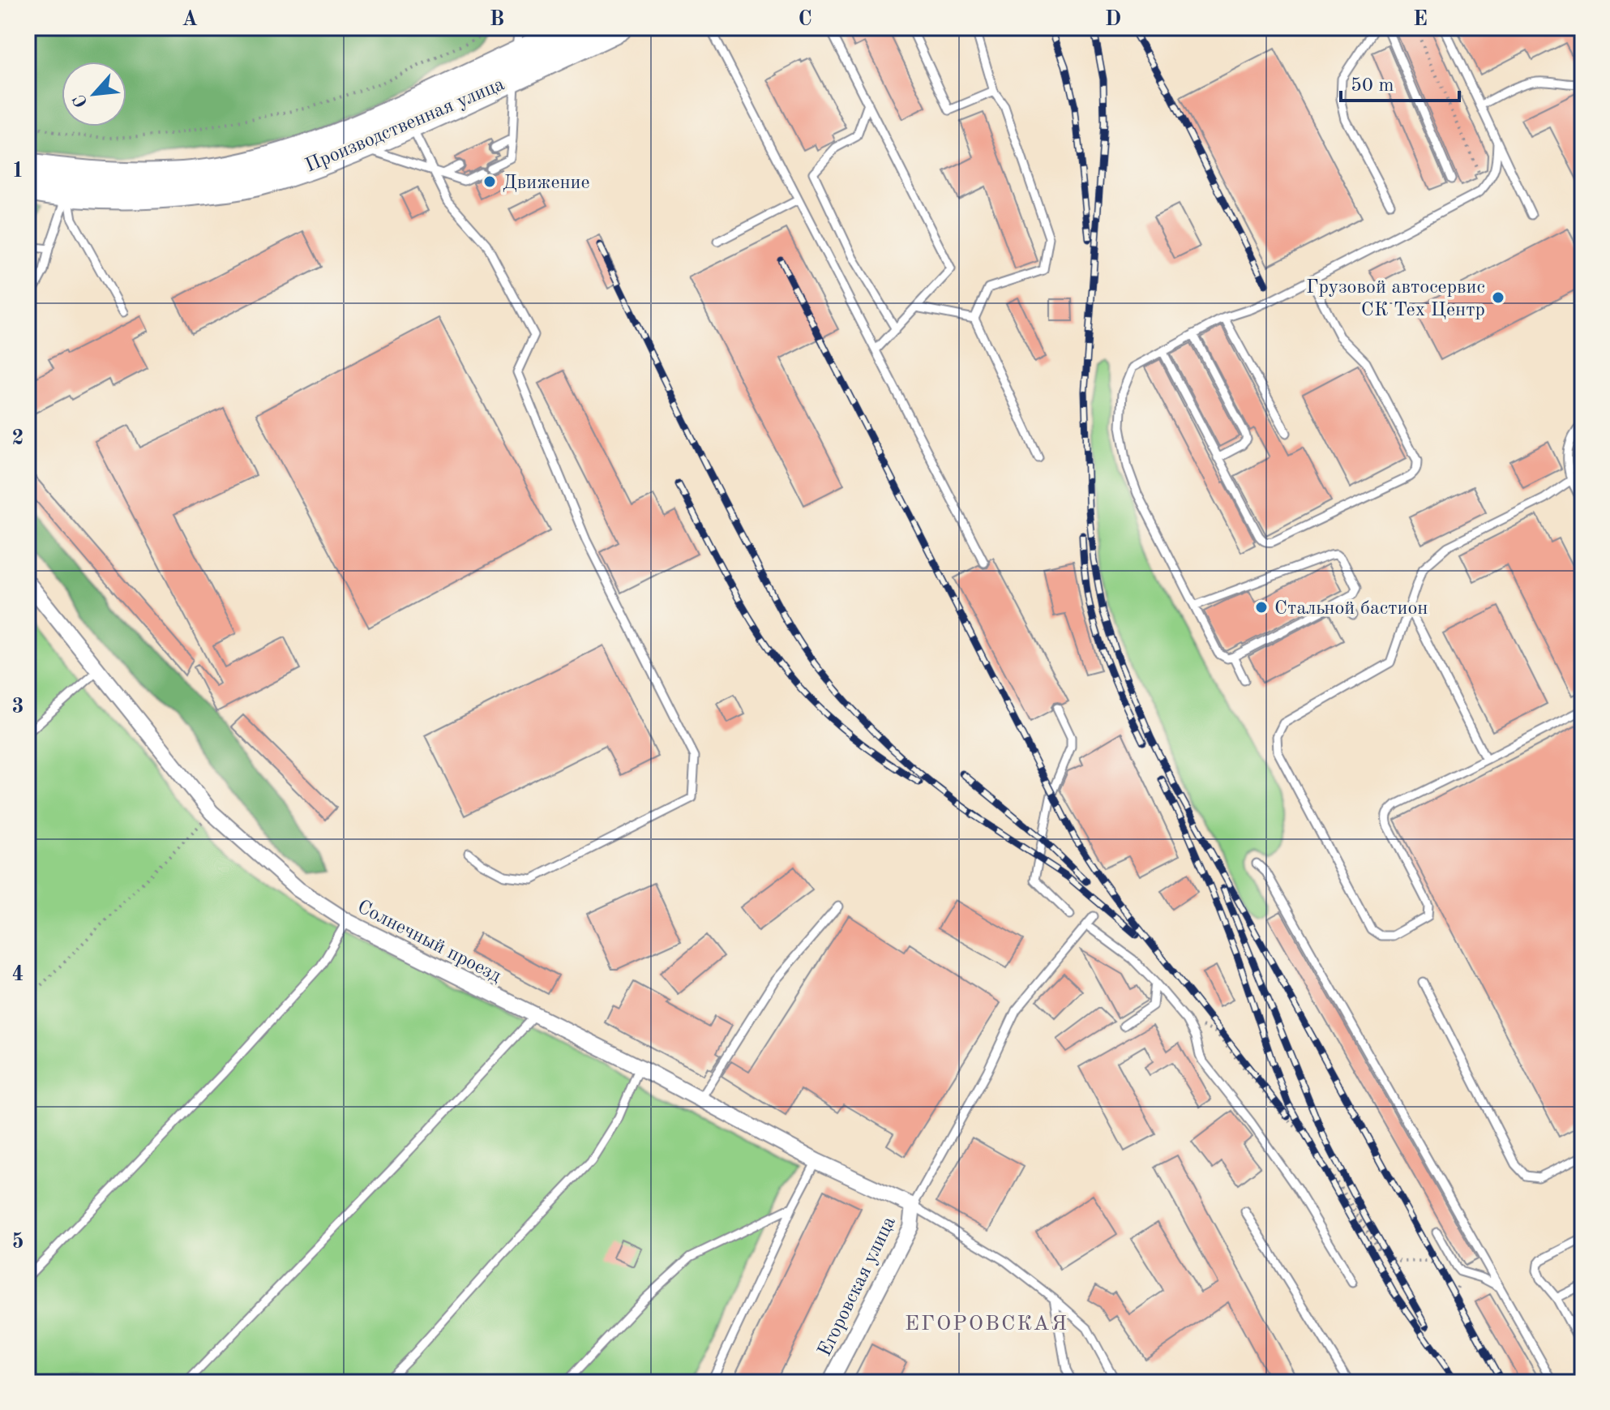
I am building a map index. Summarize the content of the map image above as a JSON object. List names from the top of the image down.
{
  "streets": {
    "highway": ["Производственная улица"],
    "street": ["Солнечный проезд", "Егоровская улица"]
  },
  "crossings": [
    ["Солнечный проезд", "Егоровская улица"]
  ],
  "districts": ["ЕГОРОВСКАЯ"],
  "places": ["Движение", "Грузовой автосервис СК Тех Центр", "Стальной бастион"],
  "scale_bar": "50 m",
  "north": "bottom left",
  "grid": {
    "columns": [
      "A",
      "B",
      "C",
      "D",
      "E"
    ],
    "rows": [
      "1",
      "2",
      "3",
      "4",
      "5"
    ]
  }
}
